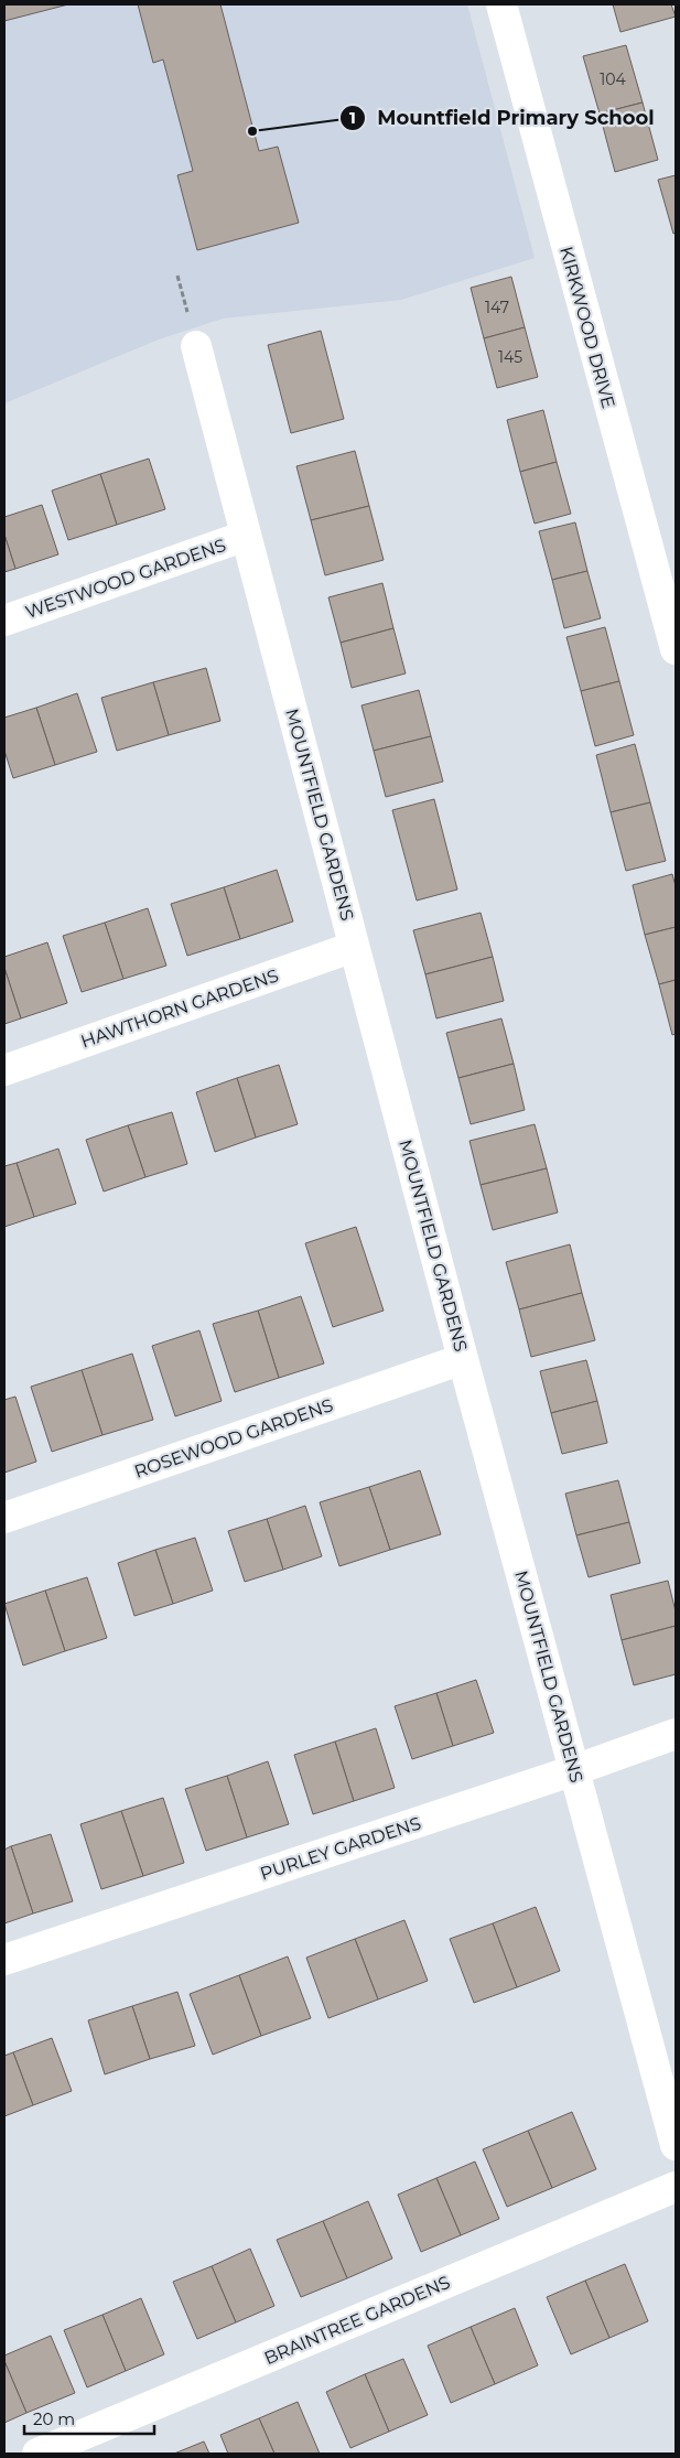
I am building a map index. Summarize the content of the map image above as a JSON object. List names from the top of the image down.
{
  "streets": {
    "street": [
      "KIRKWOOD DRIVE",
      "WESTWOOD GARDENS",
      "MOUNTFIELD GARDENS",
      "HAWTHORN GARDENS",
      "ROSEWOOD GARDENS",
      "PURLEY GARDENS",
      "BRAINTREE GARDENS"
    ]
  },
  "crossings": [
    ["WESTWOOD GARDENS", "MOUNTFIELD GARDENS"],
    ["MOUNTFIELD GARDENS", "HAWTHORN GARDENS"],
    ["MOUNTFIELD GARDENS", "ROSEWOOD GARDENS"],
    ["MOUNTFIELD GARDENS", "PURLEY GARDENS"]
  ],
  "places": ["Mountfield Primary School"],
  "house_numbers": ["104", "147", "145"],
  "scale_bar": "20 m"
}
